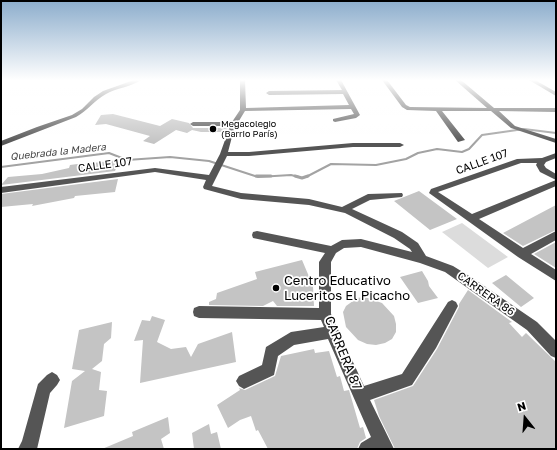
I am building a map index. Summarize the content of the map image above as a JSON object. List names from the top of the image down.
{
  "streets": {
    "street": ["CALLE 107", "CARRERA 86", "CARRERA 87"]
  },
  "water": ["Quebrada la Madera"],
  "places": ["Megacolegio (Barrio París)", "Centro Educativo Luceritos El Picacho"],
  "north": "top"
}
